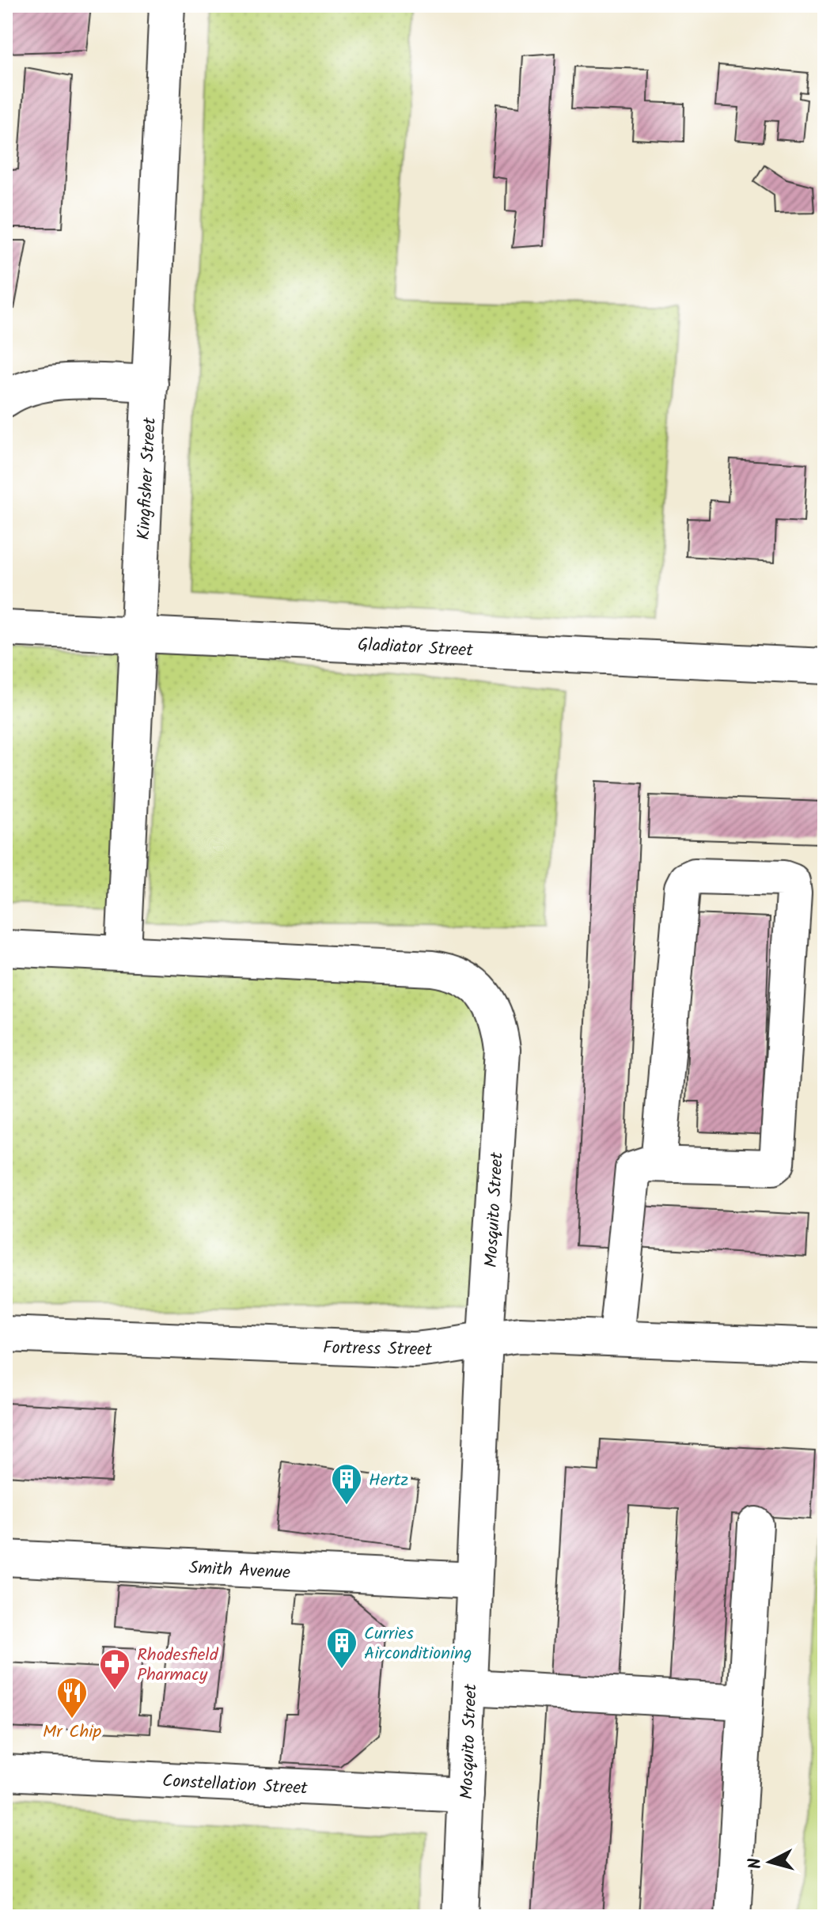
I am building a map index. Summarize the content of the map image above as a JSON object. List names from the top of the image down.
{
  "streets": {
    "street": [
      "Kingfisher Street",
      "Gladiator Street",
      "Mosquito Street",
      "Fortress Street",
      "Smith Avenue",
      "Constellation Street"
    ]
  },
  "crossings": [
    ["Kingfisher Street", "Gladiator Street"],
    ["Kingfisher Street", "Mosquito Street"],
    ["Mosquito Street", "Fortress Street"],
    ["Mosquito Street", "Smith Avenue"],
    ["Mosquito Street", "Constellation Street"]
  ],
  "places": {
    "building": ["Hertz", "Curries Airconditioning"],
    "pharmacy": ["Rhodesfield Pharmacy"],
    "restaurant": ["Mr Chip"]
  },
  "north": "left"
}
